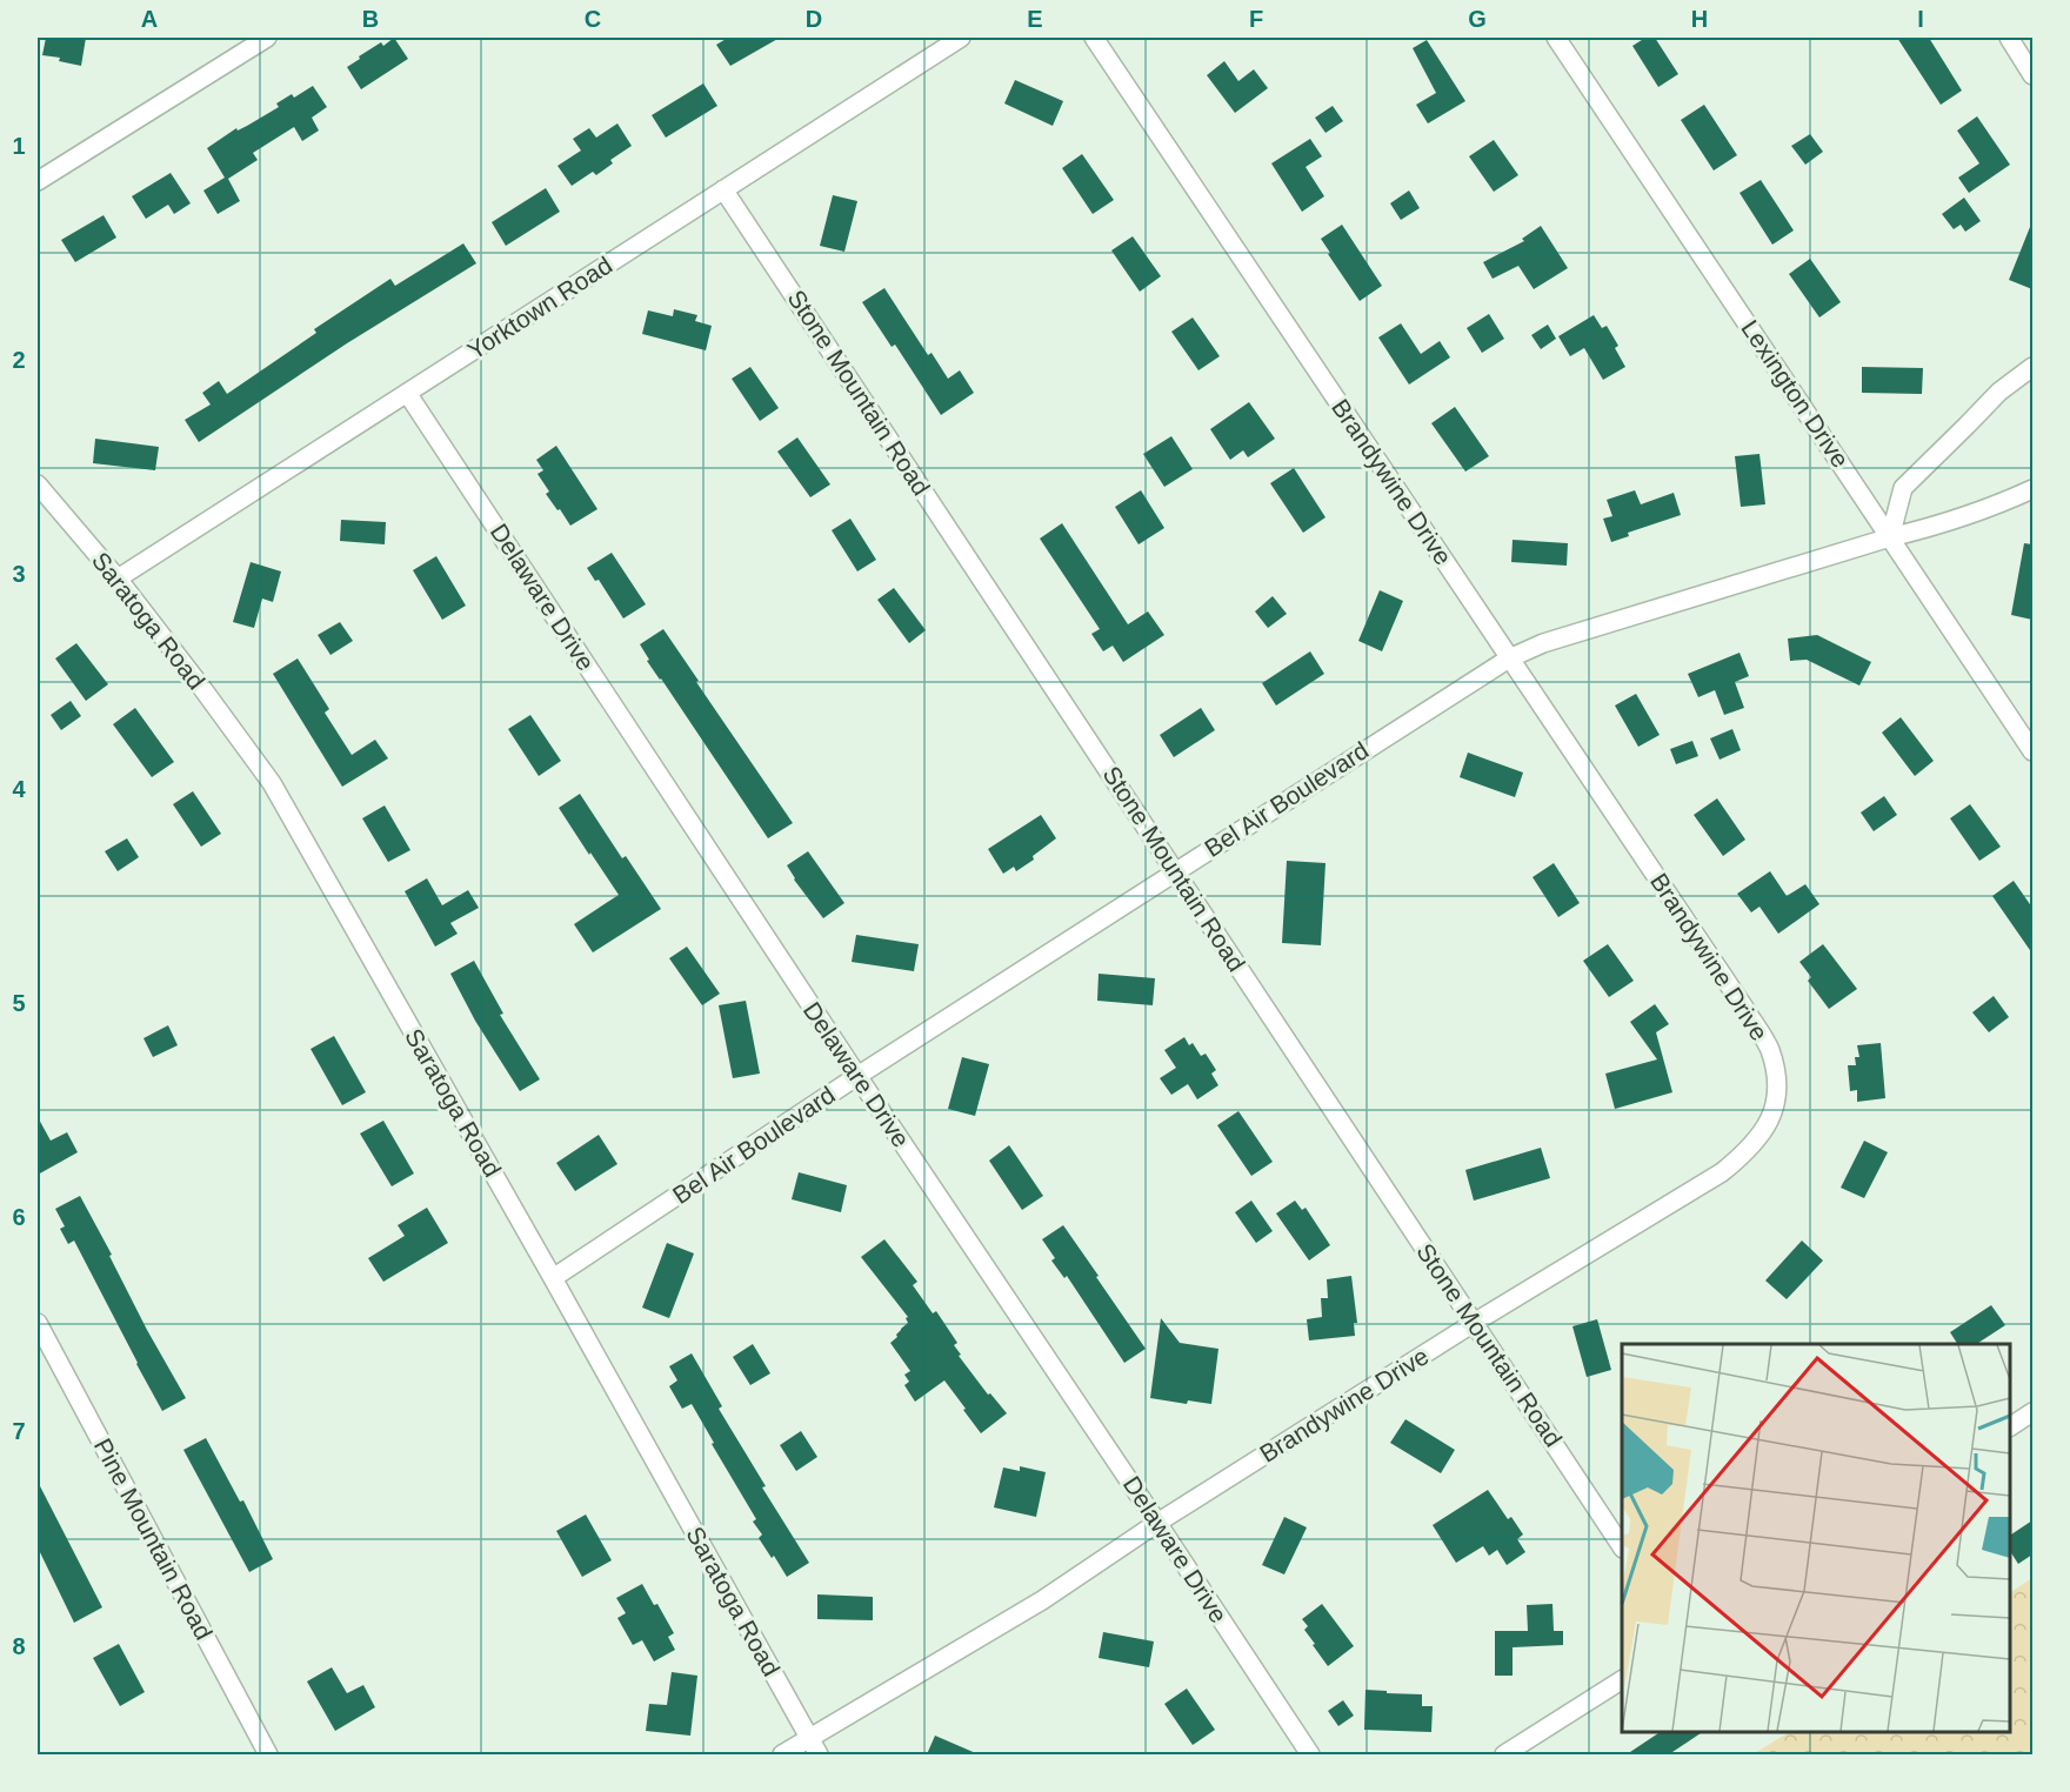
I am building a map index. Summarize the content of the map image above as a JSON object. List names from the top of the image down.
{
  "streets": {
    "street": [
      "Yorktown Road",
      "Stone Mountain Road",
      "Lexington Drive",
      "Brandywine Drive",
      "Delaware Drive",
      "Saratoga Road",
      "Bel Air Boulevard",
      "Pine Mountain Road"
    ]
  },
  "crossings": [
    ["Yorktown Road", "Stone Mountain Road"],
    ["Yorktown Road", "Delaware Drive"],
    ["Yorktown Road", "Saratoga Road"],
    ["Stone Mountain Road", "Brandywine Drive"],
    ["Stone Mountain Road", "Bel Air Boulevard"],
    ["Lexington Drive", "Bel Air Boulevard"],
    ["Brandywine Drive", "Delaware Drive"],
    ["Brandywine Drive", "Saratoga Road"],
    ["Brandywine Drive", "Bel Air Boulevard"],
    ["Delaware Drive", "Bel Air Boulevard"],
    ["Saratoga Road", "Bel Air Boulevard"]
  ],
  "grid": {
    "columns": [
      "A",
      "B",
      "C",
      "D",
      "E",
      "F",
      "G",
      "H",
      "I"
    ],
    "rows": [
      "1",
      "2",
      "3",
      "4",
      "5",
      "6",
      "7",
      "8"
    ]
  }
}
